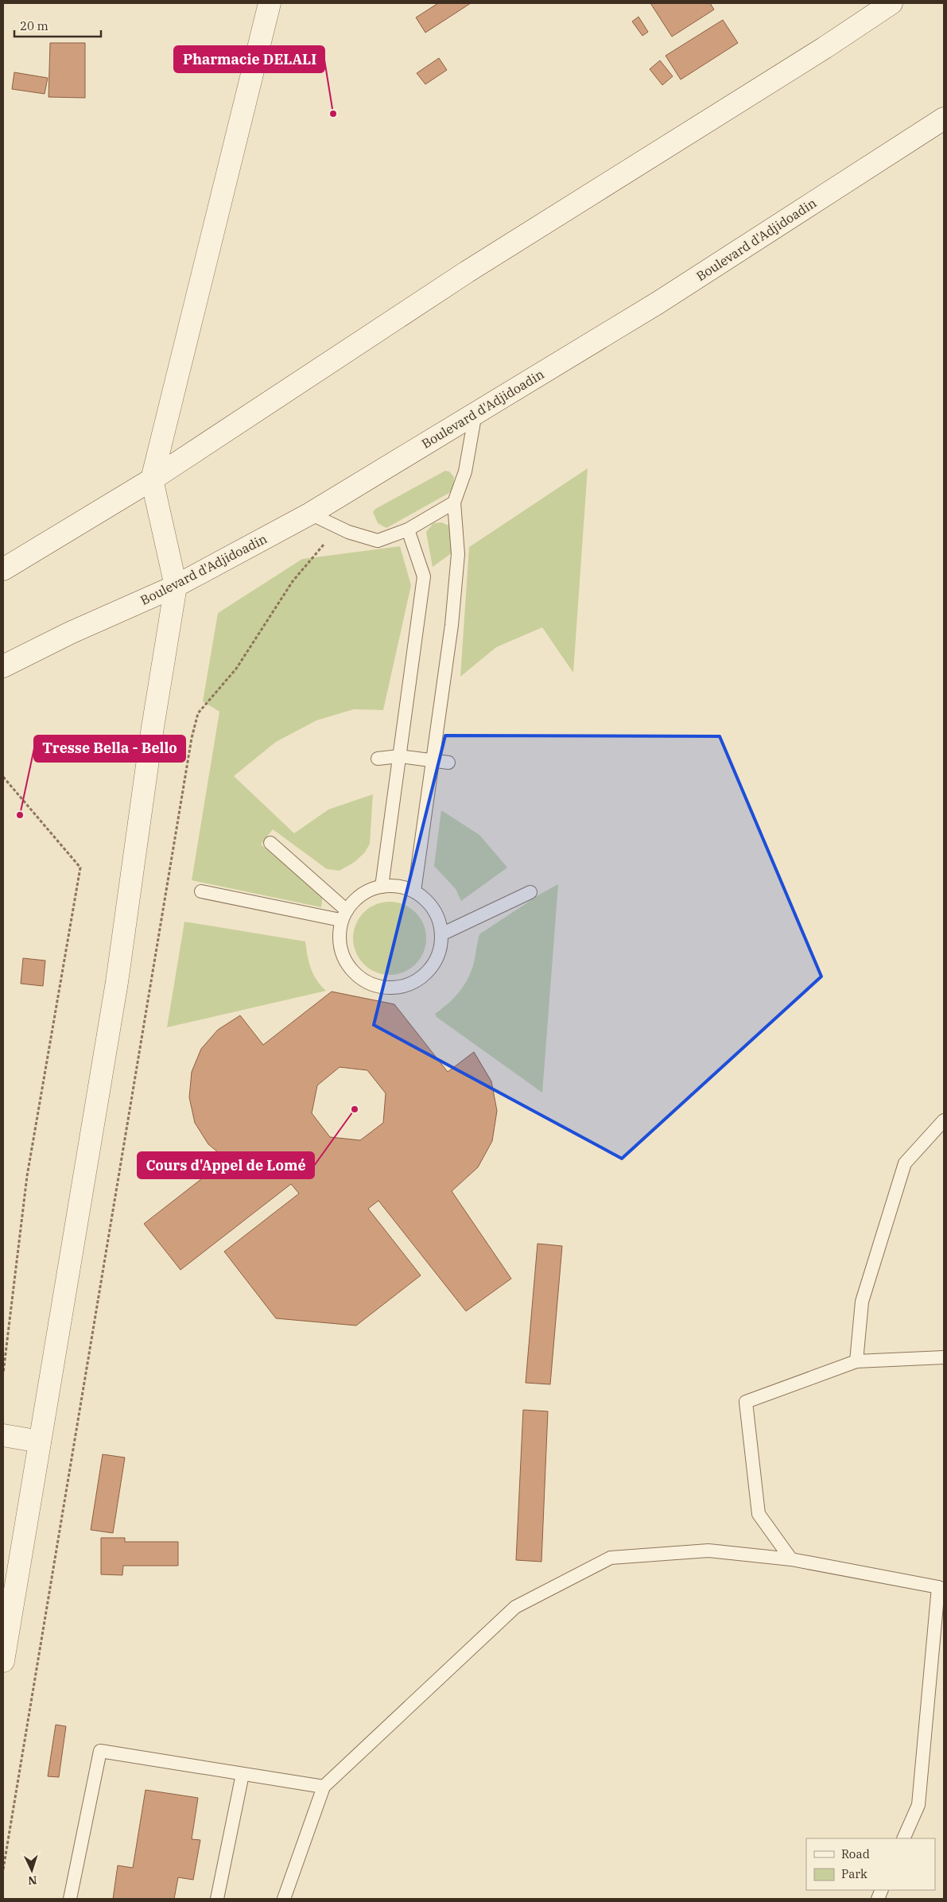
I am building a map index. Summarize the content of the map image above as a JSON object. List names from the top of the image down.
{
  "streets": {
    "main road": ["Boulevard d'Adjidoadin"]
  },
  "places": ["Pharmacie DELALI", "Tresse Bella - Bello", "Cours d'Appel de Lomé"],
  "legend": ["Road", "Park"],
  "scale_bar": "20 m",
  "north": "bottom"
}
